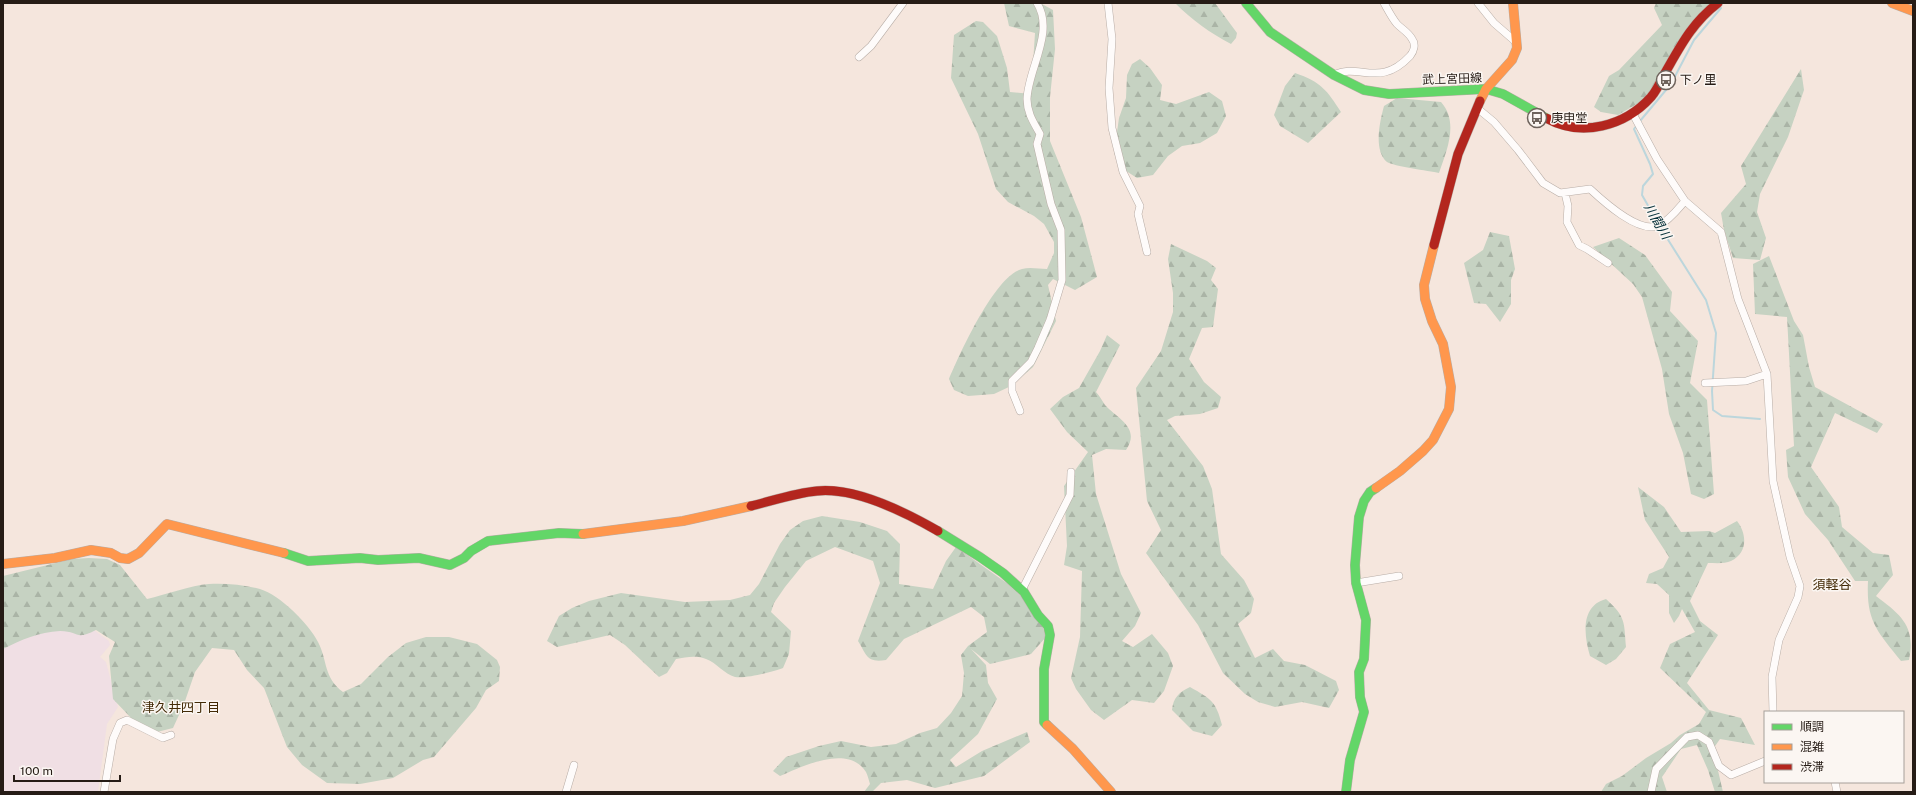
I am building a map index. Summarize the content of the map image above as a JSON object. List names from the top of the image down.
{
  "streets": {
    "street": ["武上宮田線"]
  },
  "districts": ["須軽谷", "津久井四丁目"],
  "water": ["川間川"],
  "places": {
    "bus stop": ["下ノ里", "庚申堂"]
  },
  "legend": ["順調", "混雑", "渋滞"],
  "scale_bar": "100 m"
}
